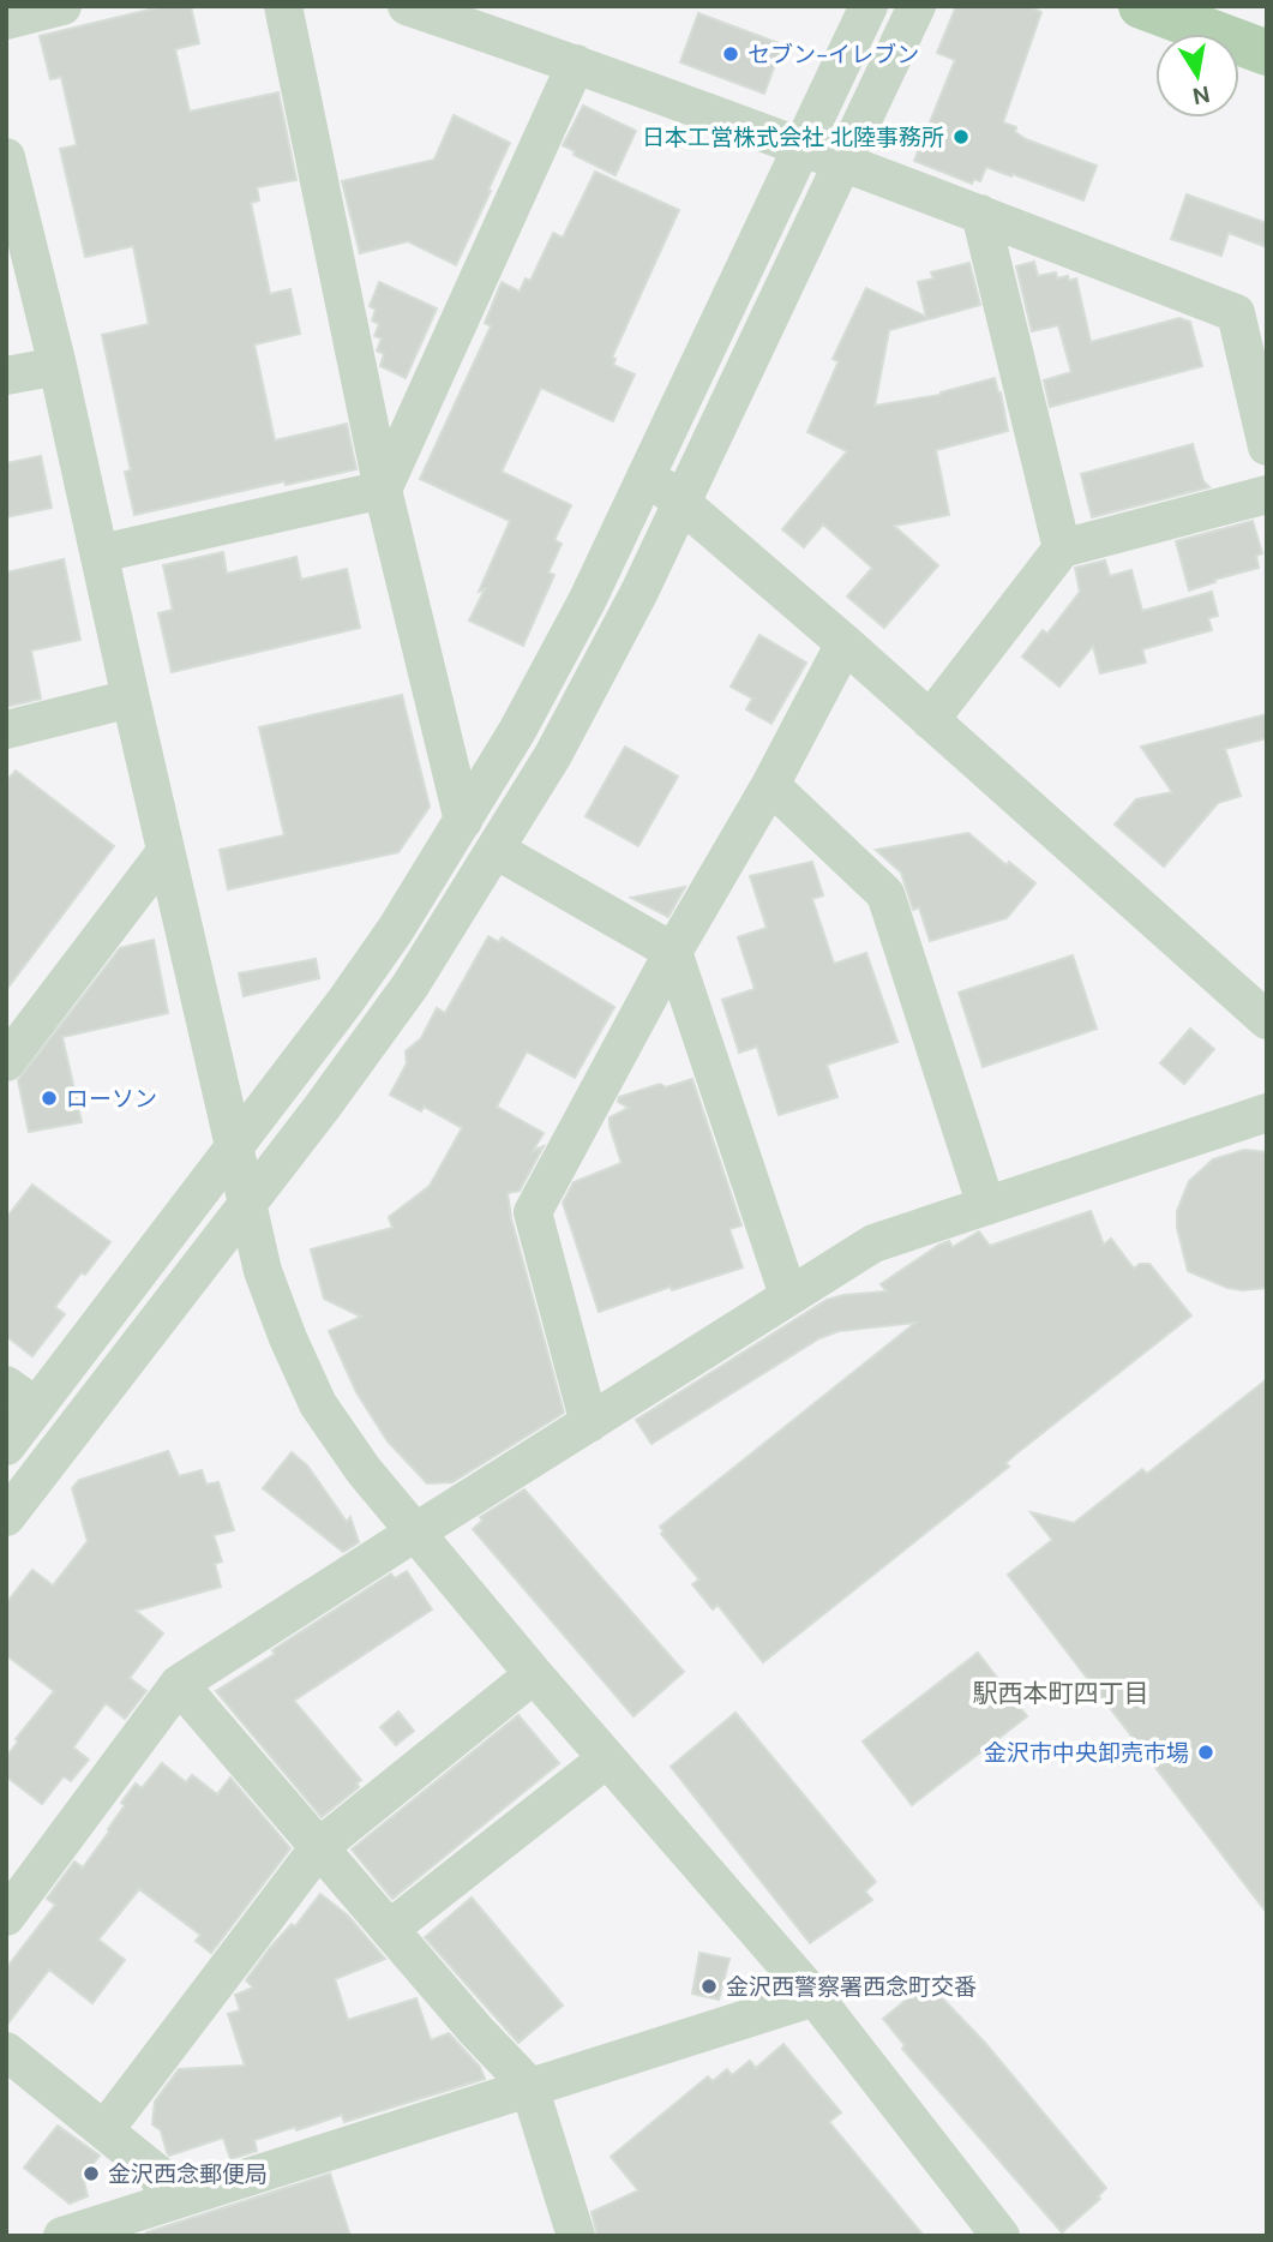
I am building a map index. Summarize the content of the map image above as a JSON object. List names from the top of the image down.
{
  "districts": ["駅西本町四丁目"],
  "places": [
    "セブン-イレブン",
    "日本工営株式会社 北陸事務所",
    "ローソン",
    "金沢市中央卸売市場",
    "金沢西警察署西念町交番",
    "金沢西念郵便局"
  ],
  "north": "bottom"
}
